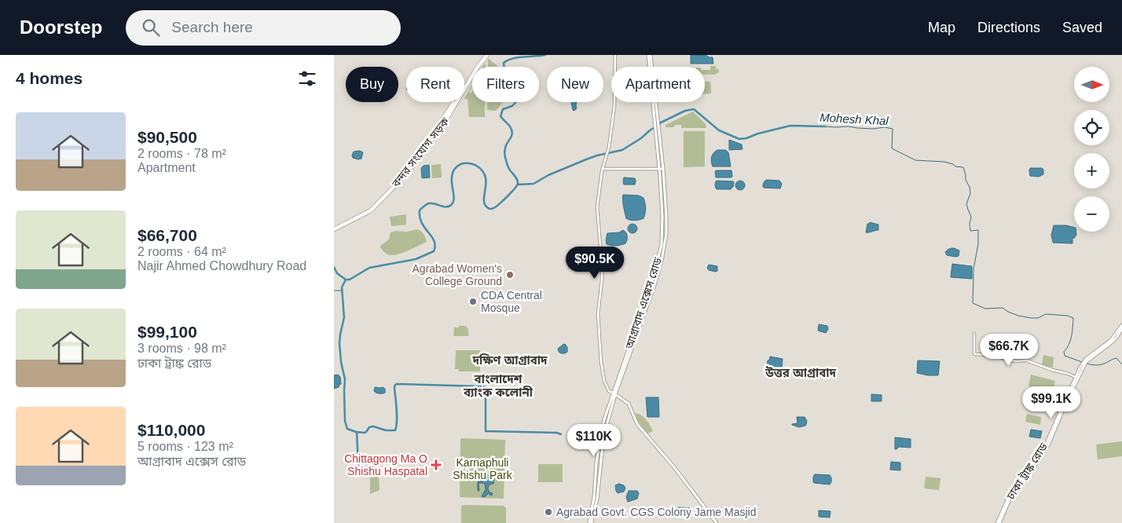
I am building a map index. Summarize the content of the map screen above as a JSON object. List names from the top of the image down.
{
  "streets": {
    "highway": ["বন্দর সংযোগ সড়ক"],
    "main road": ["আগ্রাবাদ এক্সেস রোড", "ঢাকা ট্রাঙ্ক রোড"]
  },
  "districts": ["দক্ষিণ আগ্রাবাদ", "উত্তর আগ্রাবাদ", "বাংলাদেশ ব্যাংক কলোনী"],
  "water": ["Mohesh Khal"],
  "parks": ["Karnaphuli Shishu Park"],
  "places": {
    "other": ["Agrabad Women's College Ground", "CDA Central Mosque", "Agrabad Govt. CGS Colony Jame Masjid"],
    "health": ["Chittagong Ma O Shishu Haspatal"]
  },
  "north": "right",
  "page": {
    "header": "Doorstep",
    "search": "Search here",
    "nav": ["Map", "Directions", "Saved"],
    "heading": "4 homes",
    "map_buttons": ["+", "−"],
    "chip": [
      "Buy",
      "Rent",
      "Filters",
      "New",
      "Apartment"
    ],
    "list": [
      {
        "name": "$90,500",
        "note": "2 rooms · 78 m² · Apartment"
      },
      {
        "name": "$66,700",
        "note": "2 rooms · 64 m² · Najir Ahmed Chowdhury Road"
      },
      {
        "name": "$99,100",
        "note": "3 rooms · 98 m² · ঢাকা ট্রাঙ্ক রোড"
      },
      {
        "name": "$110,000",
        "note": "5 rooms · 123 m² · আগ্রাবাদ এক্সেস রোড"
      }
    ],
    "price": [
      "$90.5K",
      "$66.7K",
      "$99.1K",
      "$110K"
    ]
  }
}
